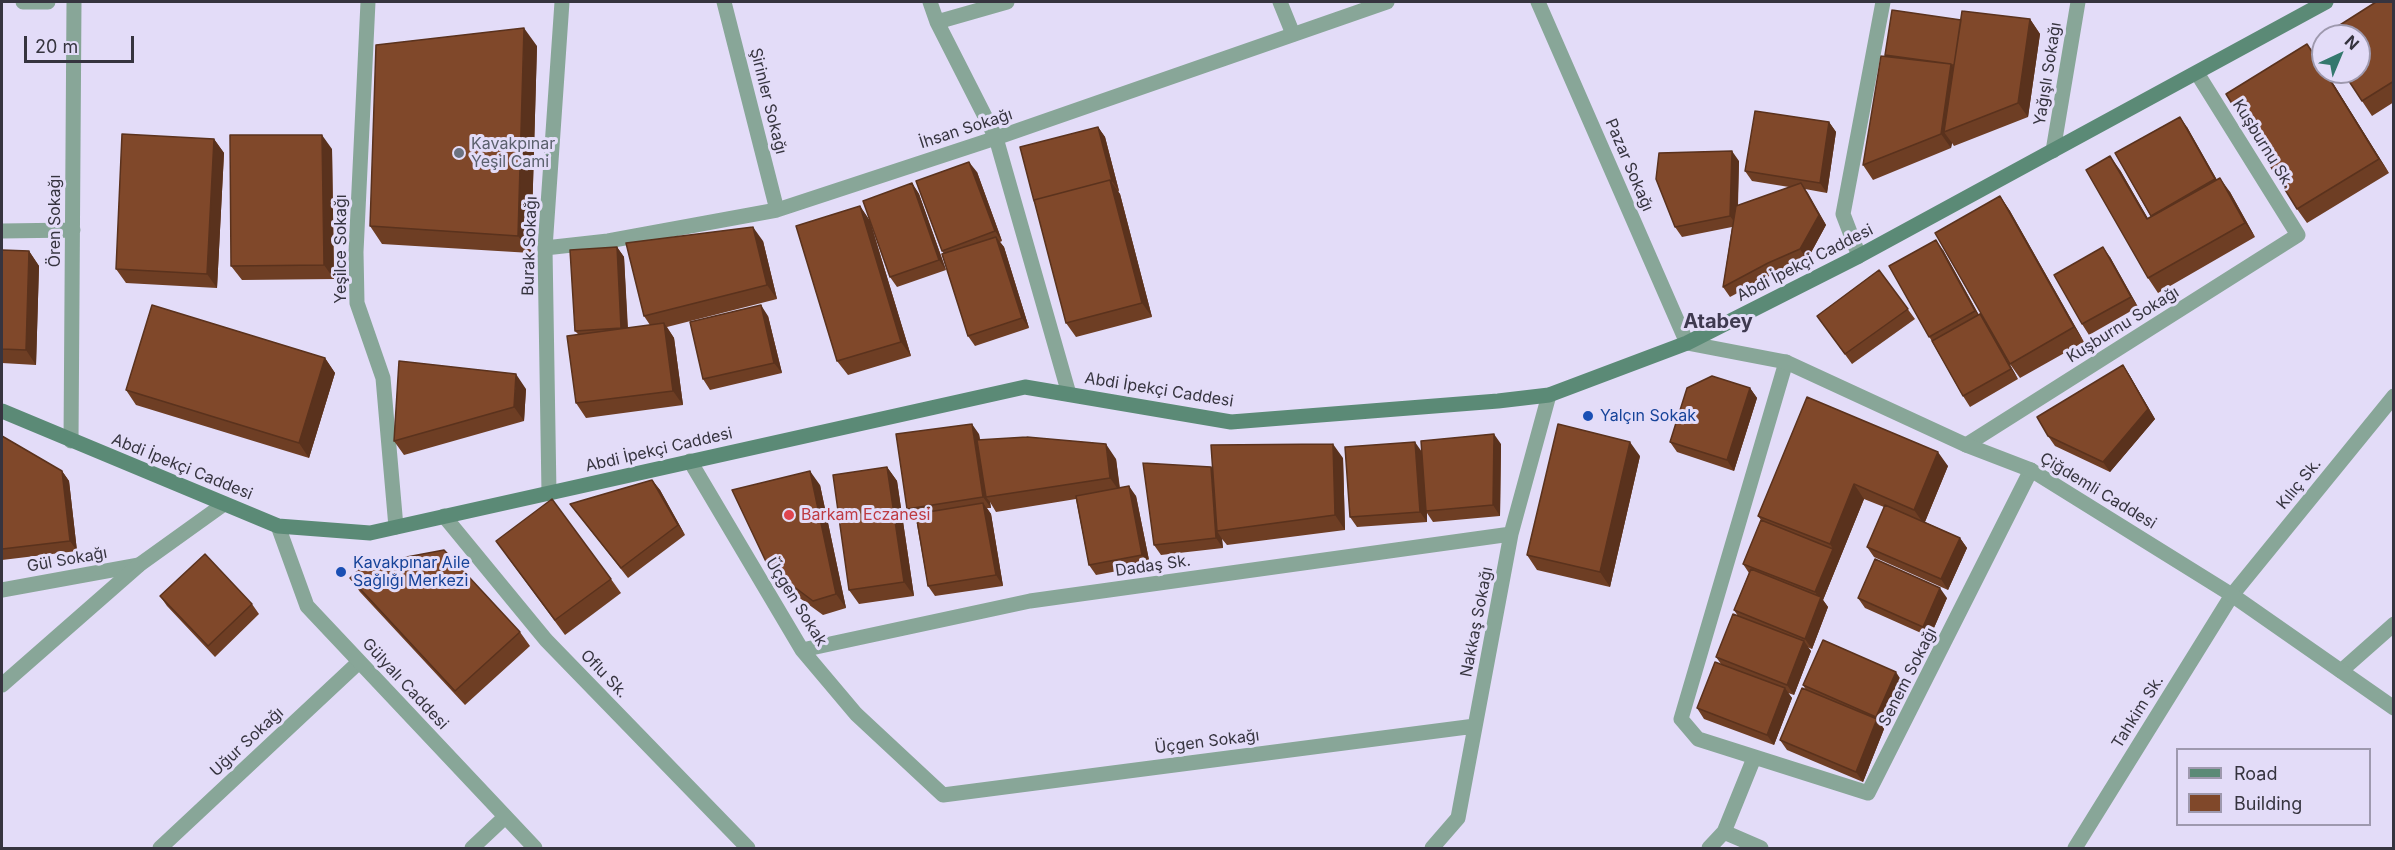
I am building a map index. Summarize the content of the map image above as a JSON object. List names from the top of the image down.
{
  "streets": {
    "main road": ["Abdi İpekçi Caddesi"],
    "street": [
      "Yağışlı Sokağı",
      "Şirinler Sokağı",
      "İhsan Sokağı",
      "Kuşburnu Sk.",
      "Pazar Sokağı",
      "Ören Sokağı",
      "Burak Sokağı",
      "Yeşilce Sokağı",
      "Kuşburnu Sokağı",
      "Kılıç Sk.",
      "Çiğdemli Caddesi",
      "Gül Sokağı",
      "Dadaş Sk.",
      "Üçgen Sokak",
      "Nakkaş Sokağı",
      "Oflu Sk.",
      "Senem Sokağı",
      "Gülyalı Caddesi",
      "Tahkim Sk.",
      "Uğur Sokağı",
      "Üçgen Sokağı"
    ]
  },
  "crossings": [
    ["Yağışlı Sokağı", "Abdi İpekçi Caddesi"],
    ["Şirinler Sokağı", "İhsan Sokağı"],
    ["İhsan Sokağı", "Burak Sokağı"],
    ["Kuşburnu Sk.", "Abdi İpekçi Caddesi"],
    ["Kuşburnu Sk.", "Kuşburnu Sokağı"],
    ["Pazar Sokağı", "Abdi İpekçi Caddesi"],
    ["Pazar Sokağı", "Çiğdemli Caddesi"],
    ["Ören Sokağı", "Abdi İpekçi Caddesi"],
    ["Burak Sokağı", "Abdi İpekçi Caddesi"],
    ["Yeşilce Sokağı", "Abdi İpekçi Caddesi"],
    ["Abdi İpekçi Caddesi", "Çiğdemli Caddesi"],
    ["Abdi İpekçi Caddesi", "Üçgen Sokak"],
    ["Abdi İpekçi Caddesi", "Nakkaş Sokağı"],
    ["Abdi İpekçi Caddesi", "Oflu Sk."],
    ["Abdi İpekçi Caddesi", "Gülyalı Caddesi"],
    ["Kuşburnu Sokağı", "Çiğdemli Caddesi"],
    ["Kılıç Sk.", "Çiğdemli Caddesi"],
    ["Kılıç Sk.", "Tahkim Sk."],
    ["Çiğdemli Caddesi", "Senem Sokağı"],
    ["Çiğdemli Caddesi", "Tahkim Sk."],
    ["Dadaş Sk.", "Üçgen Sokak"],
    ["Dadaş Sk.", "Nakkaş Sokağı"],
    ["Üçgen Sokak", "Üçgen Sokağı"],
    ["Nakkaş Sokağı", "Üçgen Sokağı"],
    ["Gülyalı Caddesi", "Uğur Sokağı"]
  ],
  "districts": ["Atabey"],
  "places": [
    "Kavakpınar Yeşil Cami",
    "Yalçın Sokak",
    "Barkam Eczanesi",
    "Kavakpınar Aile Sağlığı Merkezi"
  ],
  "legend": ["Road", "Building"],
  "scale_bar": "20 m",
  "north": "top right"
}
